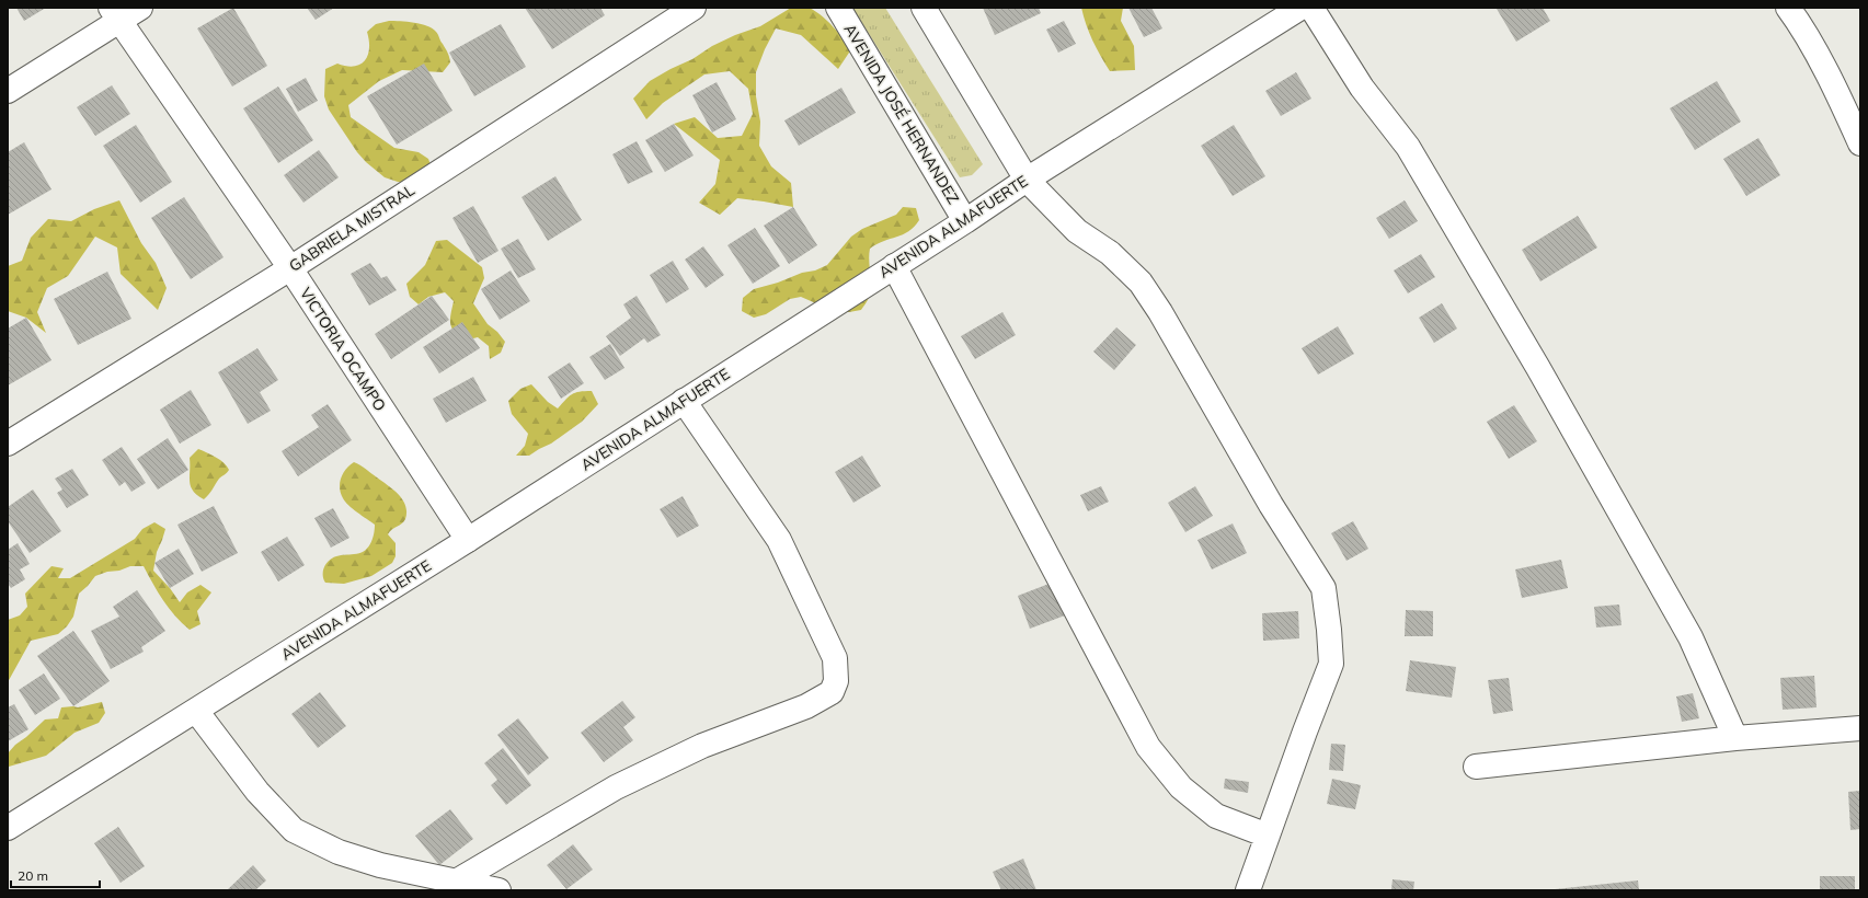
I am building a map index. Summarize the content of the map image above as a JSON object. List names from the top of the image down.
{
  "streets": {
    "street": [
      "AVENIDA JOSÉ HERNANDEZ",
      "AVENIDA ALMAFUERTE",
      "GABRIELA MISTRAL",
      "VICTORIA OCAMPO"
    ]
  },
  "crossings": [
    ["AVENIDA JOSÉ HERNANDEZ", "AVENIDA ALMAFUERTE"],
    ["AVENIDA ALMAFUERTE", "VICTORIA OCAMPO"],
    ["GABRIELA MISTRAL", "VICTORIA OCAMPO"]
  ],
  "scale_bar": "20 m"
}
